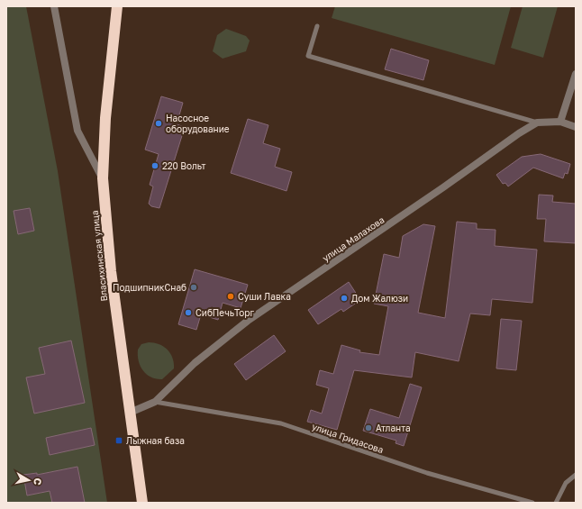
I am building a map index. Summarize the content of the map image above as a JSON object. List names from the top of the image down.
{
  "streets": {
    "highway": ["Власихинская улица"],
    "street": ["улица Малахова"],
    "lane": ["улица Гридасова"]
  },
  "crossings": [
    ["улица Малахова", "улица Гридасова"]
  ],
  "places": {
    "other": [
      "Насосное оборудование",
      "220 Вольт",
      "ПодшипникСнаб",
      "Суши Лавка",
      "Дом Жалюзи",
      "СибПечьТорг",
      "Атланта"
    ],
    "transit": ["Лыжная база"]
  },
  "north": "right"
}
